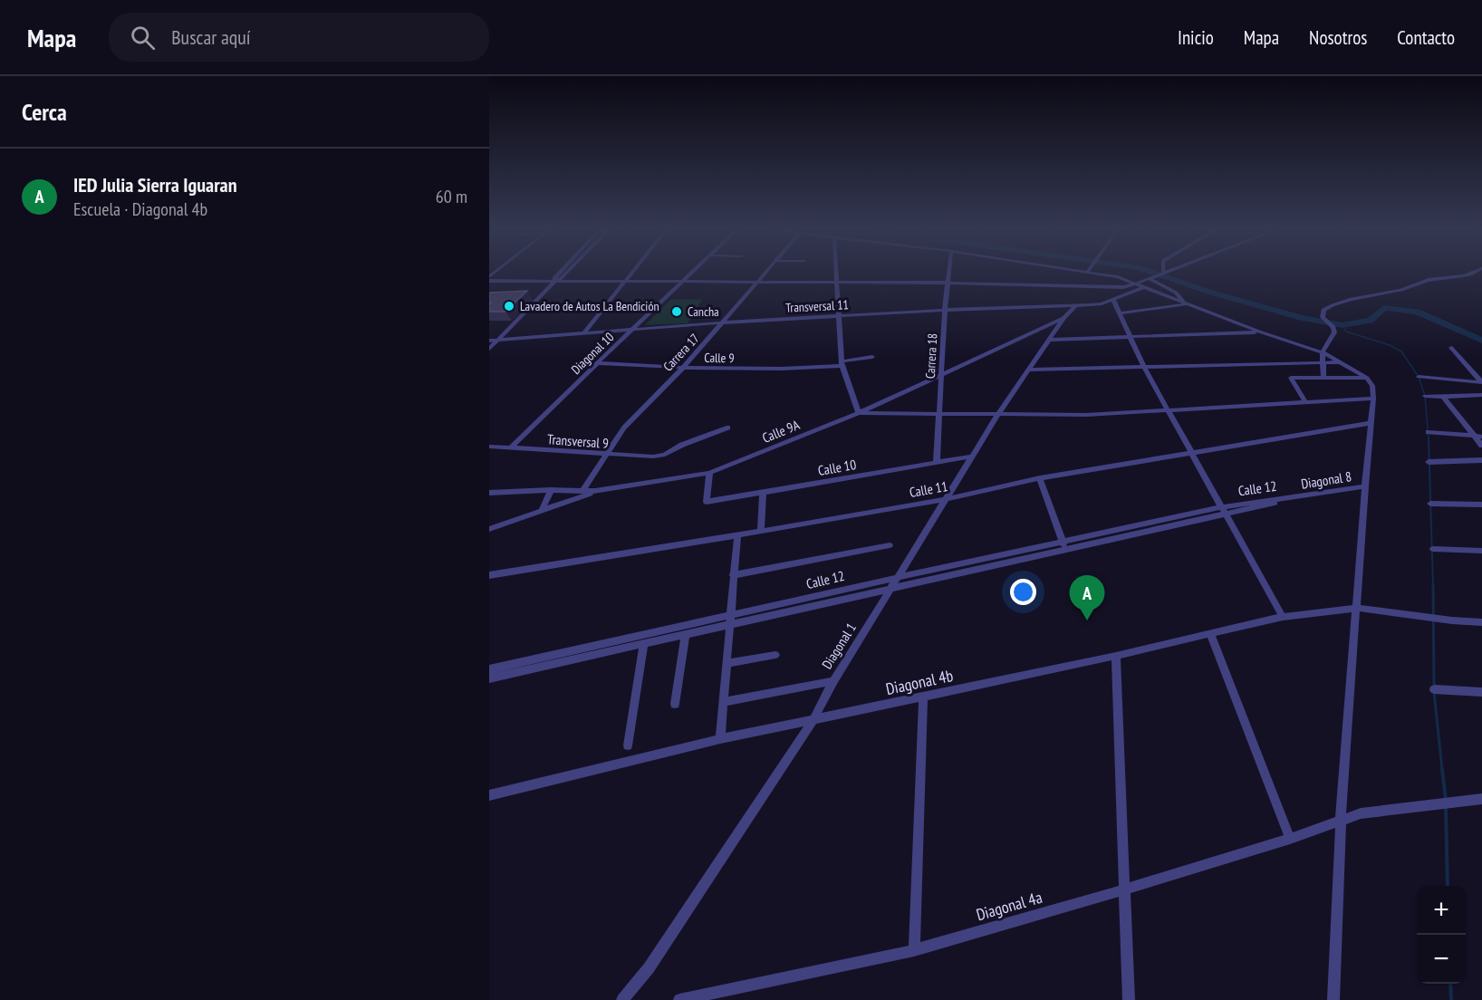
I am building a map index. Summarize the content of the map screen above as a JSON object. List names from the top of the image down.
{
  "streets": {
    "street": [
      "Transversal 11",
      "Carrera 17",
      "Diagonal 10",
      "Carrera 18",
      "Calle 9",
      "Calle 9A",
      "Transversal 9",
      "Calle 10",
      "Diagonal 8",
      "Calle 12",
      "Calle 11",
      "Diagonal 1",
      "Diagonal 4b",
      "Diagonal 4a"
    ]
  },
  "crossings": [
    ["Transversal 11", "Carrera 17"],
    ["Transversal 11", "Diagonal 10"],
    ["Transversal 11", "Carrera 18"],
    ["Transversal 11", "Diagonal 1"],
    ["Carrera 17", "Calle 9"],
    ["Carrera 17", "Calle 9A"],
    ["Carrera 17", "Transversal 9"],
    ["Diagonal 10", "Calle 9"],
    ["Diagonal 10", "Transversal 9"],
    ["Carrera 18", "Calle 9A"],
    ["Carrera 18", "Calle 10"],
    ["Calle 9A", "Calle 10"],
    ["Calle 9A", "Diagonal 1"],
    ["Calle 10", "Diagonal 1"],
    ["Diagonal 8", "Calle 12"],
    ["Calle 12", "Diagonal 1"],
    ["Calle 11", "Diagonal 1"],
    ["Diagonal 1", "Diagonal 4b"]
  ],
  "places": ["Lavadero de Autos La Bendición", "Cancha"],
  "page": {
    "header": "Mapa",
    "search": "Buscar aquí",
    "nav": [
      "Inicio",
      "Mapa",
      "Nosotros",
      "Contacto"
    ],
    "heading": "Cerca",
    "list": [
      {
        "mark": "A",
        "name": "IED Julia Sierra Iguaran",
        "note": "Escuela · Diagonal 4b",
        "value": "60 m"
      }
    ],
    "pins": "A",
    "map_buttons": ["+", "−"]
  }
}
